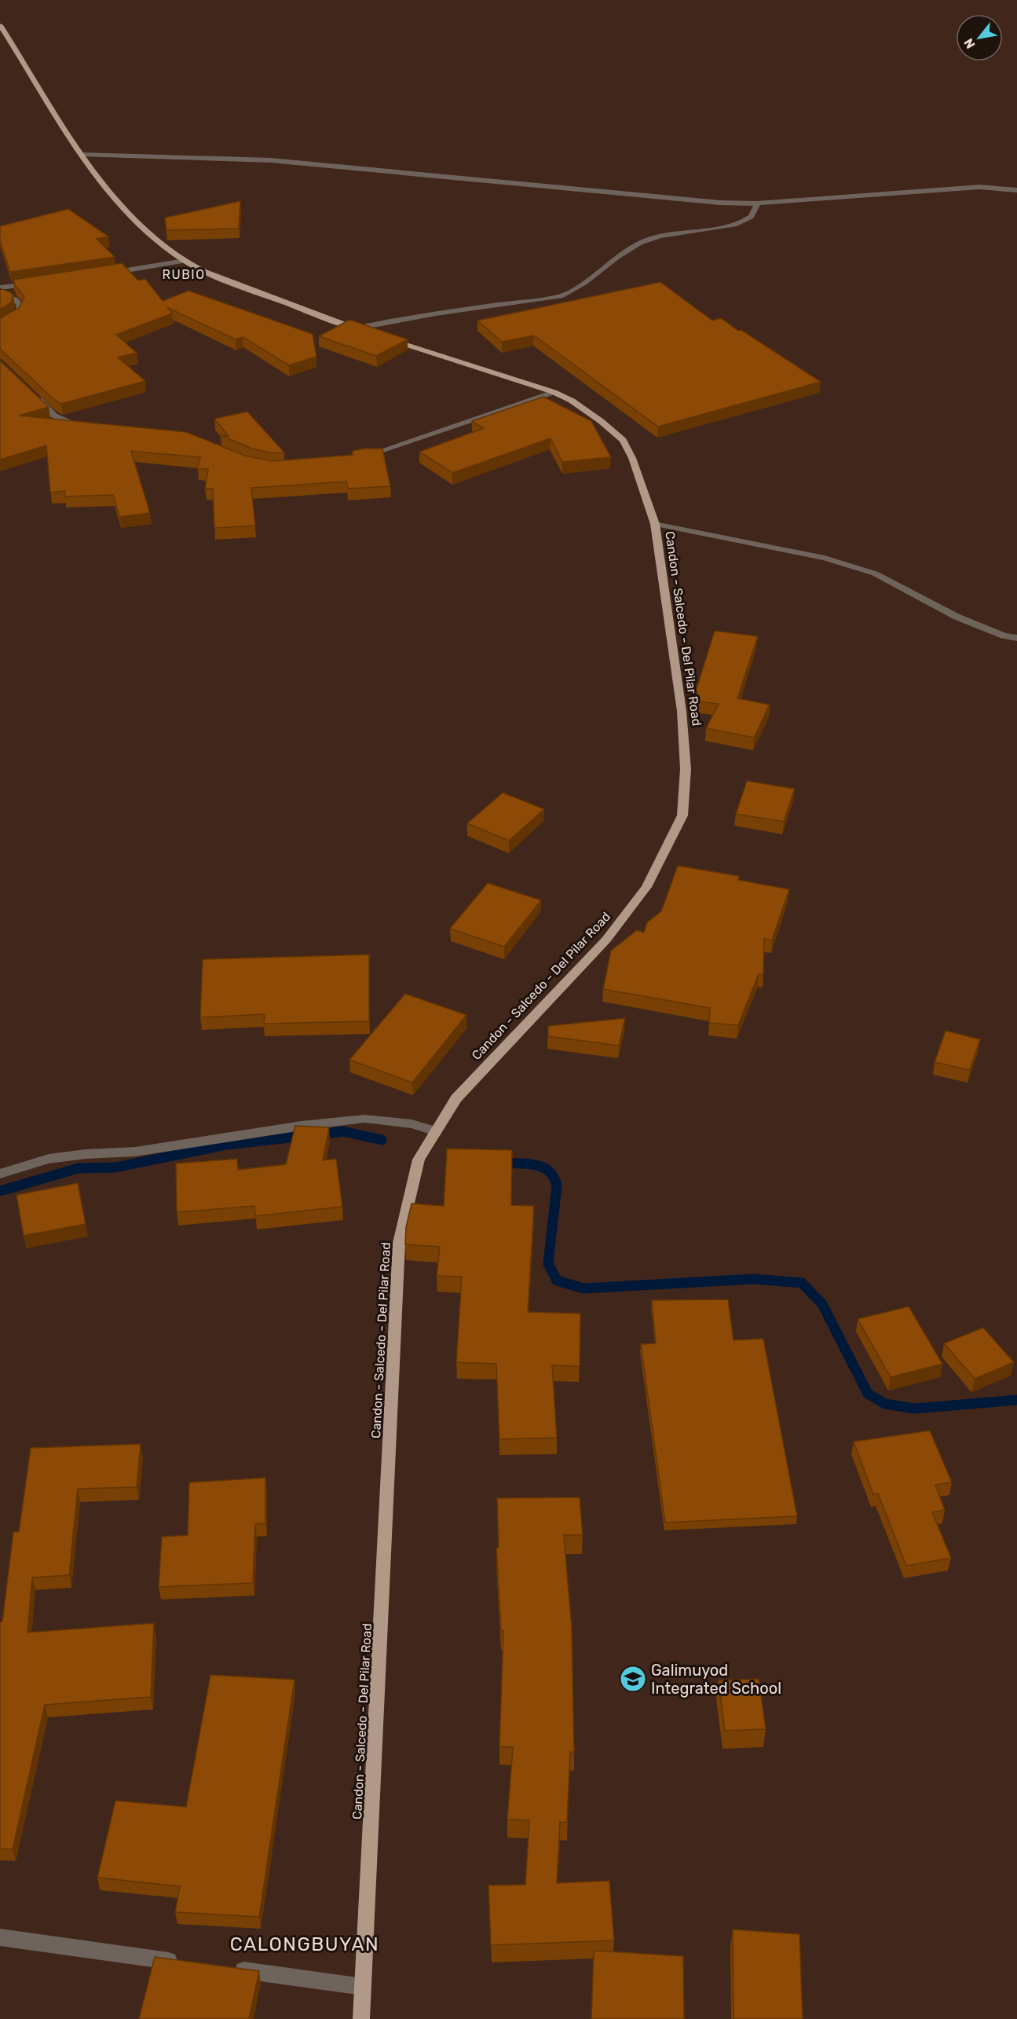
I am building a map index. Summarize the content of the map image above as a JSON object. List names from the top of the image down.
{
  "streets": {
    "main road": ["Candon - Salcedo - Del Pilar Road"]
  },
  "districts": ["RUBIO", "CALONGBUYAN"],
  "places": {
    "school or university": ["Galimuyod Integrated School"]
  },
  "north": "bottom left"
}
